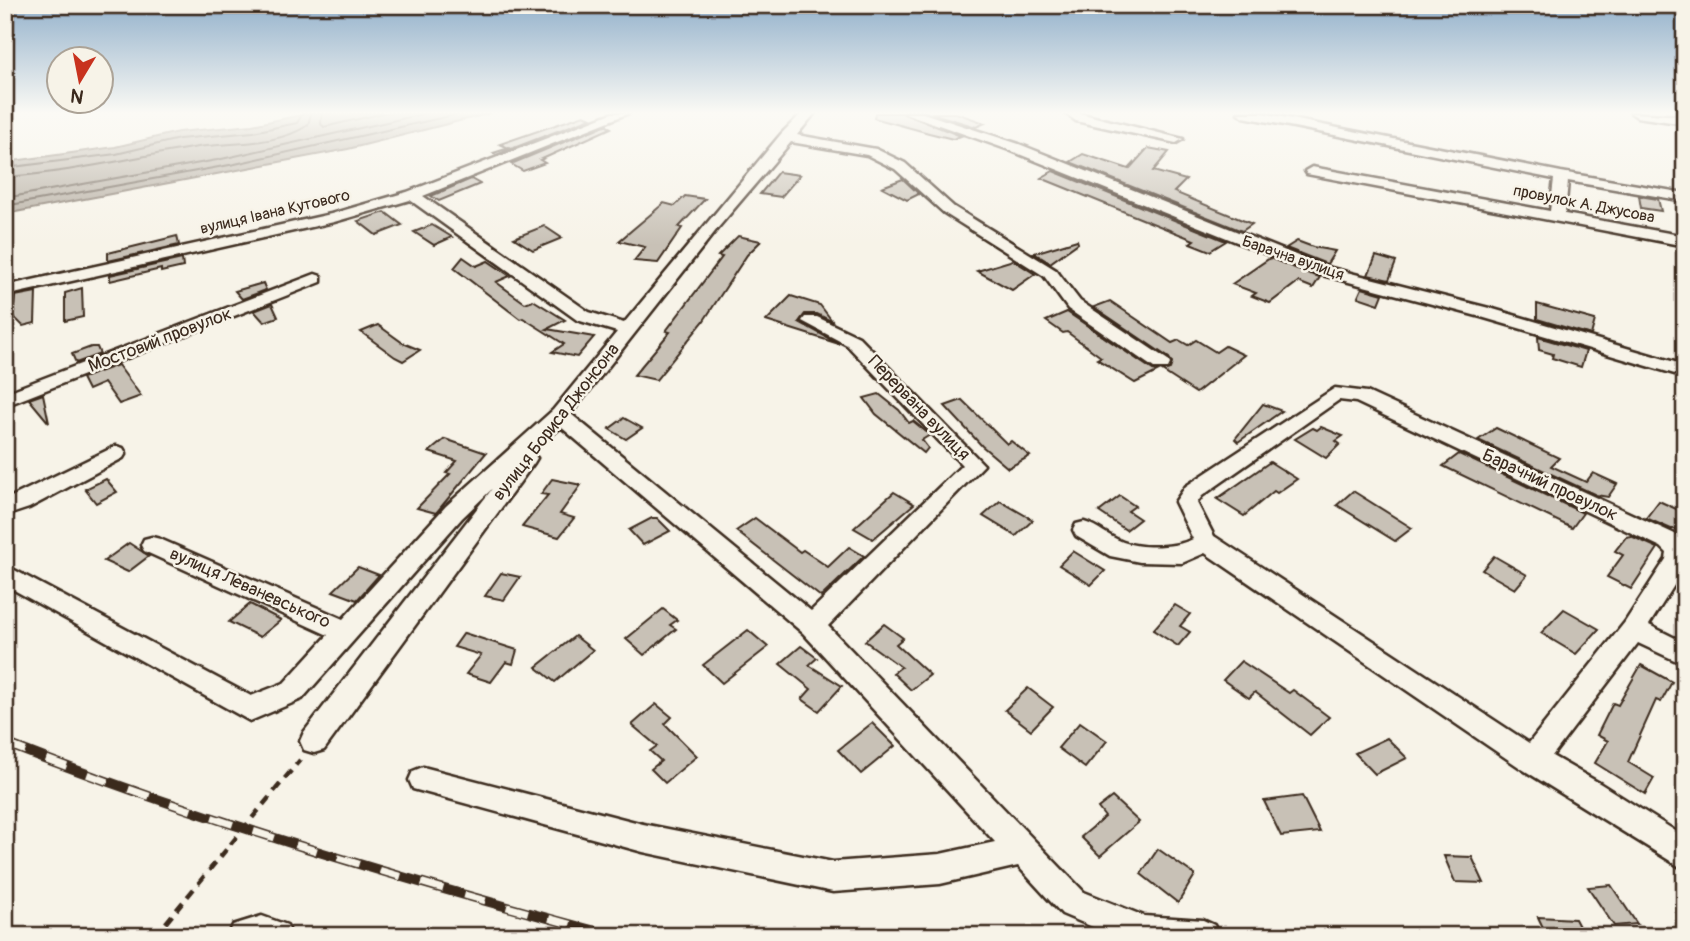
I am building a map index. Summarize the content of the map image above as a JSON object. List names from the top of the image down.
{
  "streets": {
    "street": [
      "провулок А. Джусова",
      "вулиця Івана Кутового",
      "Барачна вулиця",
      "Мостовий провулок",
      "Перервана вулиця",
      "вулиця Бориса Джонсона",
      "Барачний провулок",
      "вулиця Леваневського"
    ]
  },
  "north": "bottom"
}
